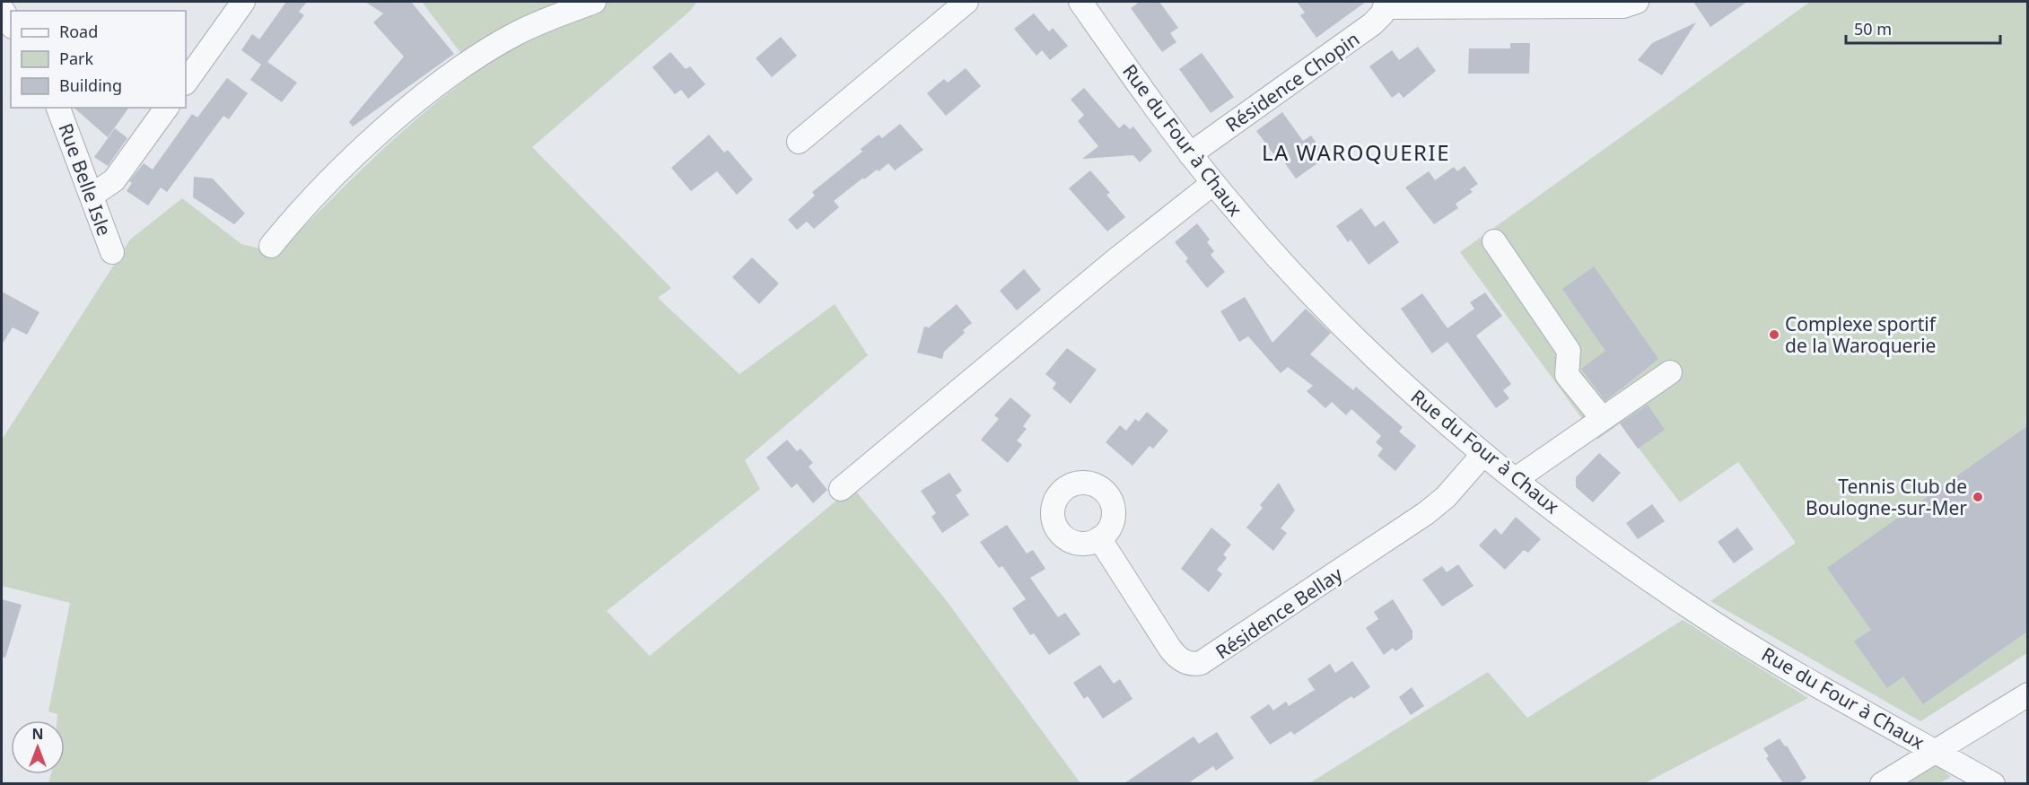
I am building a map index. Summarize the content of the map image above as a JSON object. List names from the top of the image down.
{
  "streets": {
    "street": [
      "Résidence Chopin",
      "Rue du Four à Chaux",
      "Rue Belle Isle",
      "Résidence Bellay"
    ]
  },
  "crossings": [
    ["Résidence Chopin", "Rue du Four à Chaux"],
    ["Rue du Four à Chaux", "Résidence Bellay"]
  ],
  "districts": ["LA WAROQUERIE"],
  "places": ["Complexe sportif de la Waroquerie", "Tennis Club de Boulogne-sur-Mer"],
  "legend": ["Road", "Park", "Building"],
  "scale_bar": "50 m",
  "north": "top"
}
